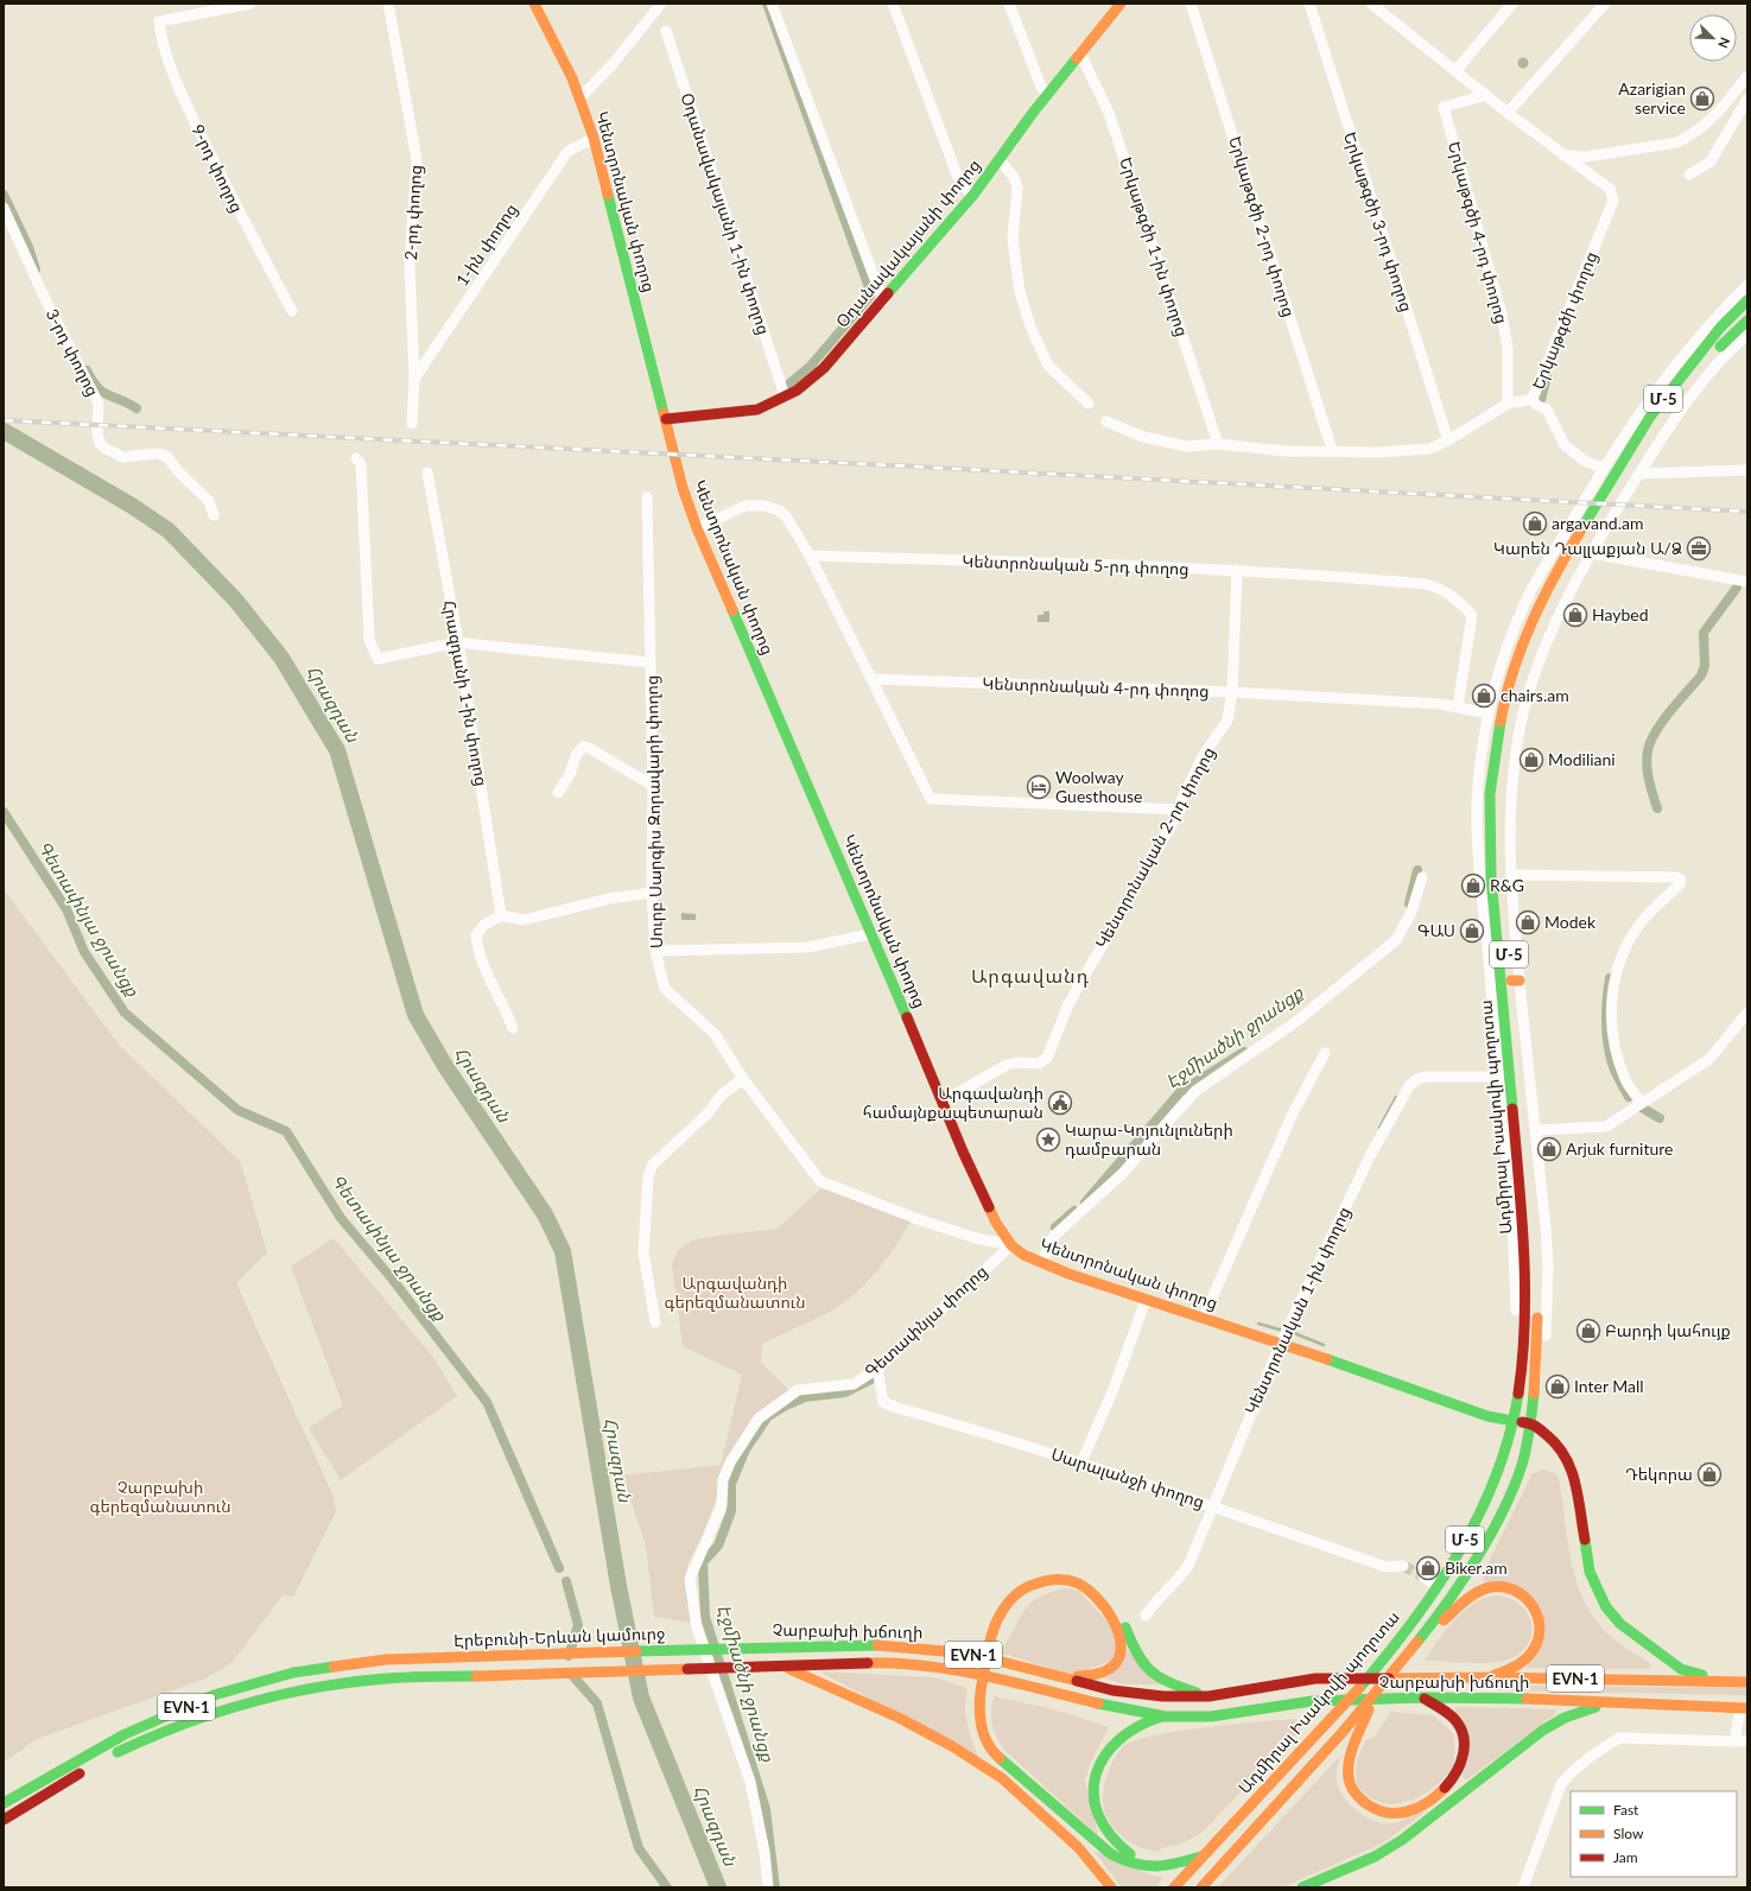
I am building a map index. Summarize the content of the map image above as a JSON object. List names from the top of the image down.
{
  "streets": {
    "main road": [
      "Կենտրոնական փողոց",
      "Օդանավակայանի փողոց",
      "Մ-5",
      "Ադմիրալ Իսակովի պողոտա",
      "Չարբախի խճուղի",
      "Էրեբունի-Երևան կամուրջ",
      "EVN-1"
    ],
    "street": [
      "9-րդ փողոց",
      "2-րդ փողոց",
      "Օդանավակայանի 1-ին փողոց",
      "Երկաթգծի 3-րդ փողոց",
      "Երկաթգծի 2-րդ փողոց",
      "Երկաթգծի 4-րդ փողոց",
      "1-ին փողոց",
      "Երկաթգծի 1-ին փողոց",
      "Երկաթգծի փողոց",
      "3-րդ փողոց",
      "Կենտրոնական 5-րդ փողոց",
      "Կենտրոնական 4-րդ փողոց",
      "Հրազդանի 1-ին փողոց",
      "Սուրբ Սարգիս Զորավարի փողոց",
      "Կենտրոնական 2-րդ փողոց",
      "Կենտրոնական 1-ին փողոց",
      "Գետափնյա փողոց",
      "Սարալանջի փողոց"
    ]
  },
  "crossings": [
    ["Կենտրոնական փողոց", "Օդանավակայանի փողոց"],
    ["Կենտրոնական փողոց", "1-ին փողոց"],
    ["Կենտրոնական փողոց", "Սուրբ Սարգիս Զորավարի փողոց"],
    ["Կենտրոնական փողոց", "Կենտրոնական 2-րդ փողոց"],
    ["Կենտրոնական փողոց", "Ադմիրալ Իսակովի պողոտա"],
    ["Կենտրոնական փողոց", "Կենտրոնական 1-ին փողոց"],
    ["Կենտրոնական փողոց", "Գետափնյա փողոց"],
    ["2-րդ փողոց", "1-ին փողոց"],
    ["Օդանավակայանի 1-ին փողոց", "Օդանավակայանի փողոց"],
    ["Երկաթգծի 3-րդ փողոց", "Երկաթգծի փողոց"],
    ["Երկաթգծի 2-րդ փողոց", "Երկաթգծի փողոց"],
    ["Երկաթգծի 4-րդ փողոց", "Երկաթգծի փողոց"],
    ["Օդանավակայանի փողոց", "Երկաթգծի 1-ին փողոց"],
    ["Երկաթգծի 1-ին փողոց", "Երկաթգծի փողոց"],
    ["Կենտրոնական 5-րդ փողոց", "Կենտրոնական 4-րդ փողոց"],
    ["Կենտրոնական 5-րդ փողոց", "Կենտրոնական 2-րդ փողոց"],
    ["Կենտրոնական 4-րդ փողոց", "Կենտրոնական 2-րդ փողոց"],
    ["Սուրբ Սարգիս Զորավարի փողոց", "Գետափնյա փողոց"],
    ["Կենտրոնական 1-ին փողոց", "Սարալանջի փողոց"],
    ["Գետափնյա փողոց", "Սարալանջի փողոց"],
    ["Չարբախի խճուղի", "Էրեբունի-Երևան կամուրջ"],
    ["Չարբախի խճուղի", "EVN-1"]
  ],
  "districts": ["Արգավանդ"],
  "water": ["Հրազդան", "Գետափնյա ջրանցք", "Էջմիածնի ջրանցք"],
  "parks": ["Արգավանդի գերեզմանատուն", "Չարբախի գերեզմանատուն"],
  "places": {
    "shop": [
      "Azarigian service",
      "argavand.am",
      "Haybed",
      "chairs.am",
      "Modiliani",
      "R&G",
      "Modek",
      "ԳԱՍ",
      "Arjuk furniture",
      "Բարդի կահույք",
      "Inter Mall",
      "Դեկորա",
      "Biker.am"
    ],
    "office": ["Կարեն Դալլաքյան Ա/Ձ"],
    "hotel": ["Woolway Guesthouse"],
    "public building": ["Արգավանդի համայնքապետարան"],
    "place": ["Կարա-Կոյունլուների դամբարան"]
  },
  "legend": ["Fast", "Slow", "Jam"],
  "north": "bottom right"
}
